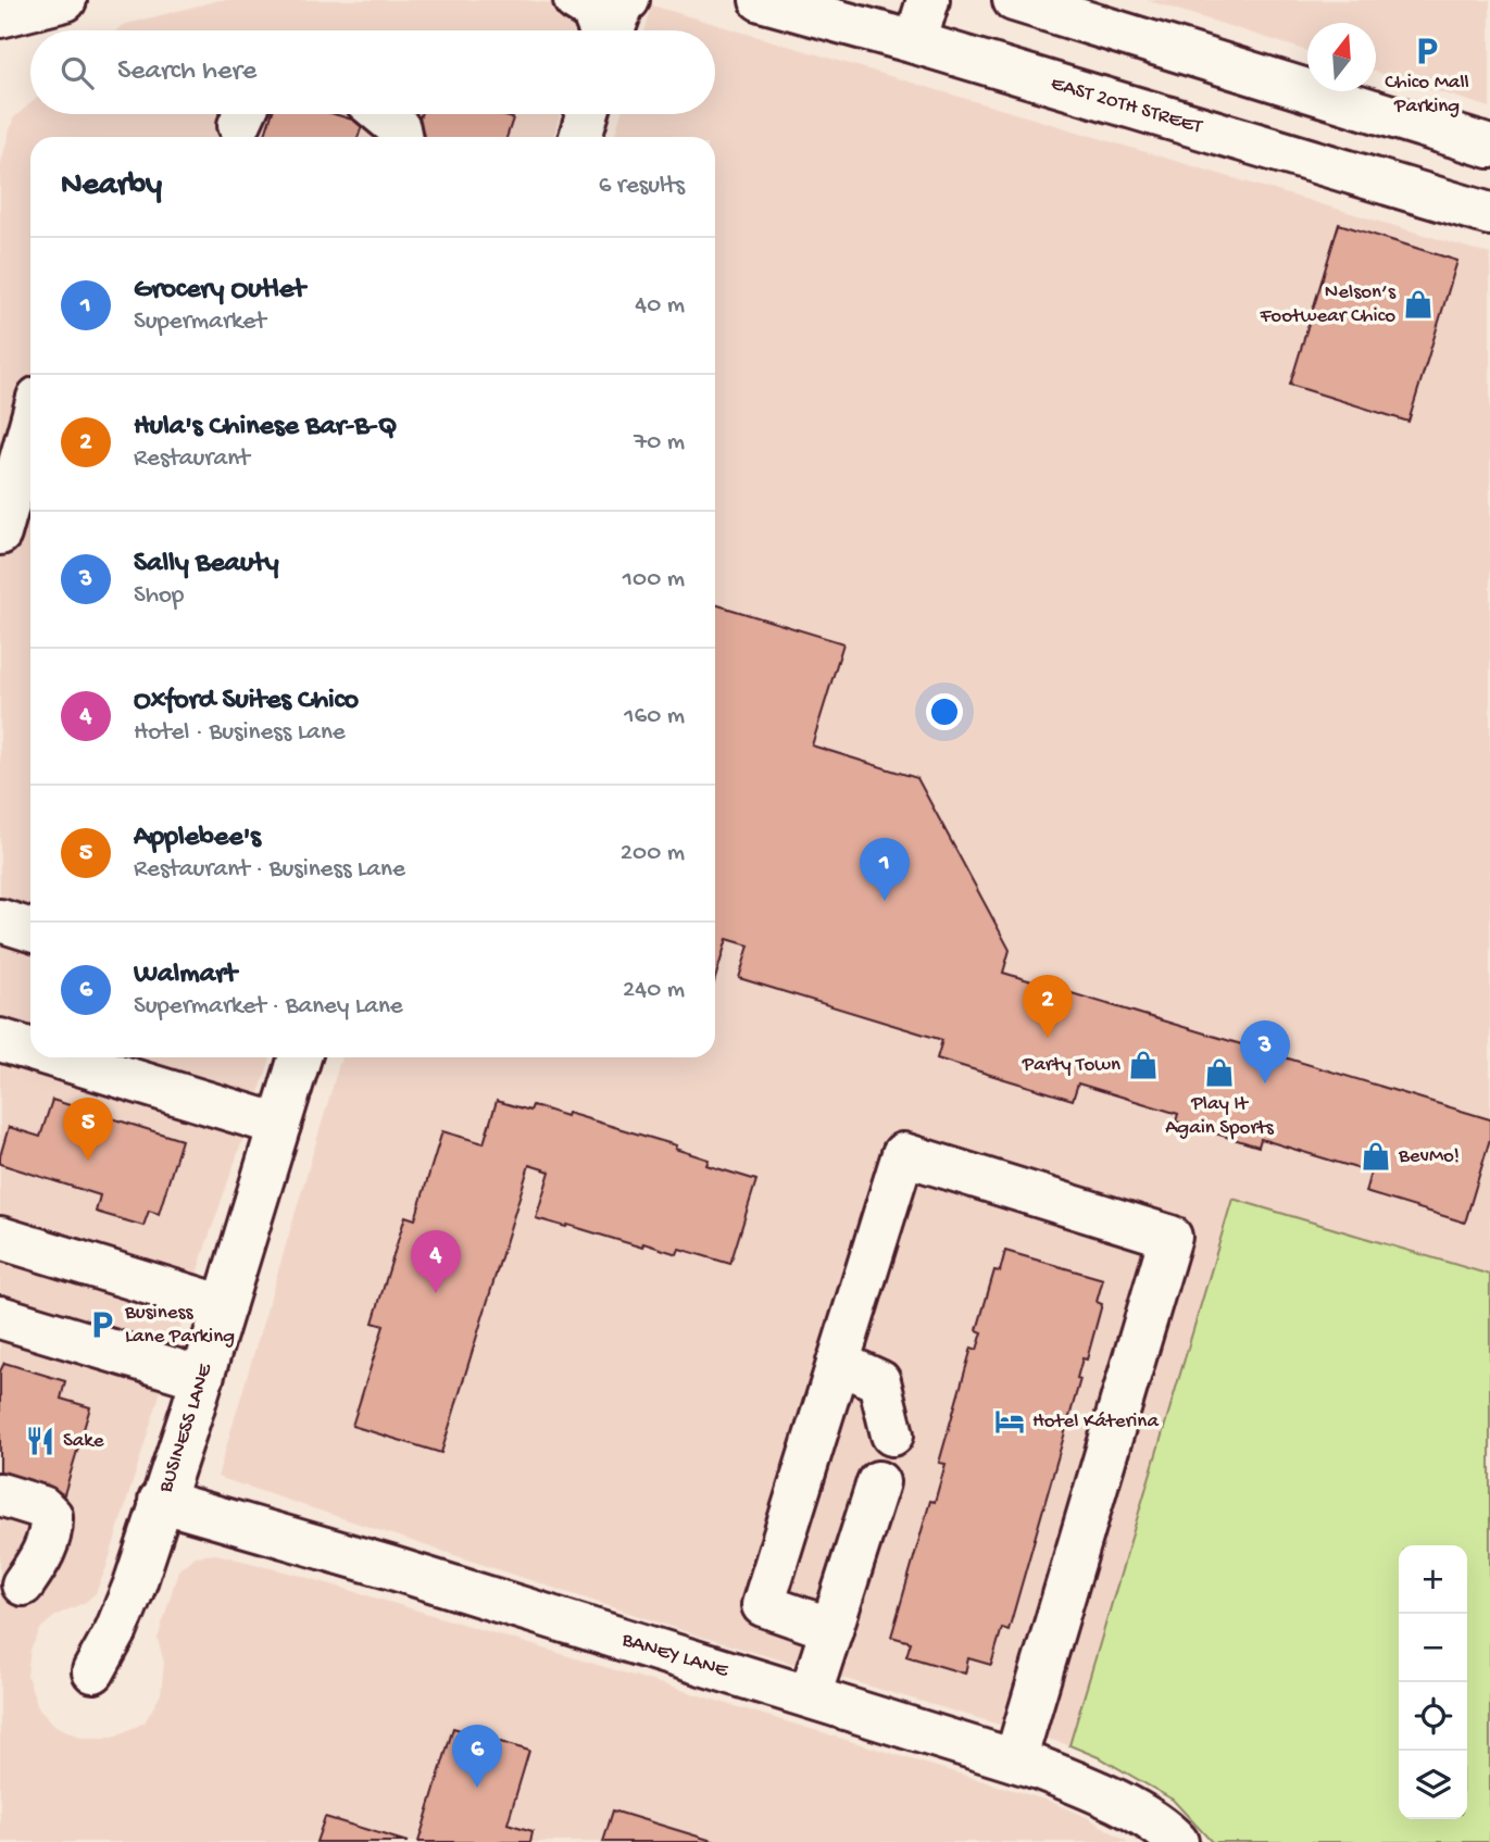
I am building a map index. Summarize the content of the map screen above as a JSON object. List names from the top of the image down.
{
  "streets": {
    "street": ["EAST 20TH STREET", "BUSINESS LANE", "BANEY LANE"]
  },
  "crossings": [
    ["BUSINESS LANE", "BANEY LANE"]
  ],
  "places": {
    "parking": ["Chico Mall Parking", "Business Lane Parking"],
    "shop": [
      "Nelson’s Footwear Chico",
      "Party Town",
      "Play It Again Sports",
      "BevMo!"
    ],
    "hotel": ["Hotel Káterina"],
    "restaurant": ["Sake"]
  },
  "north": "top",
  "page": {
    "search": "Search here",
    "heading": ["Nearby", "6 results"],
    "list": [
      {
        "mark": "1",
        "name": "Grocery Outlet",
        "note": "Supermarket",
        "value": "40 m"
      },
      {
        "mark": "2",
        "name": "Hula's Chinese Bar-B-Q",
        "note": "Restaurant",
        "value": "70 m"
      },
      {
        "mark": "3",
        "name": "Sally Beauty",
        "note": "Shop",
        "value": "100 m"
      },
      {
        "mark": "4",
        "name": "Oxford Suites Chico",
        "note": "Hotel · Business Lane",
        "value": "160 m"
      },
      {
        "mark": "5",
        "name": "Applebee's",
        "note": "Restaurant · Business Lane",
        "value": "200 m"
      },
      {
        "mark": "6",
        "name": "Walmart",
        "note": "Supermarket · Baney Lane",
        "value": "240 m"
      }
    ],
    "pins": [
      "1",
      "2",
      "3",
      "5",
      "4",
      "6"
    ],
    "map_buttons": ["+", "−"]
  }
}
